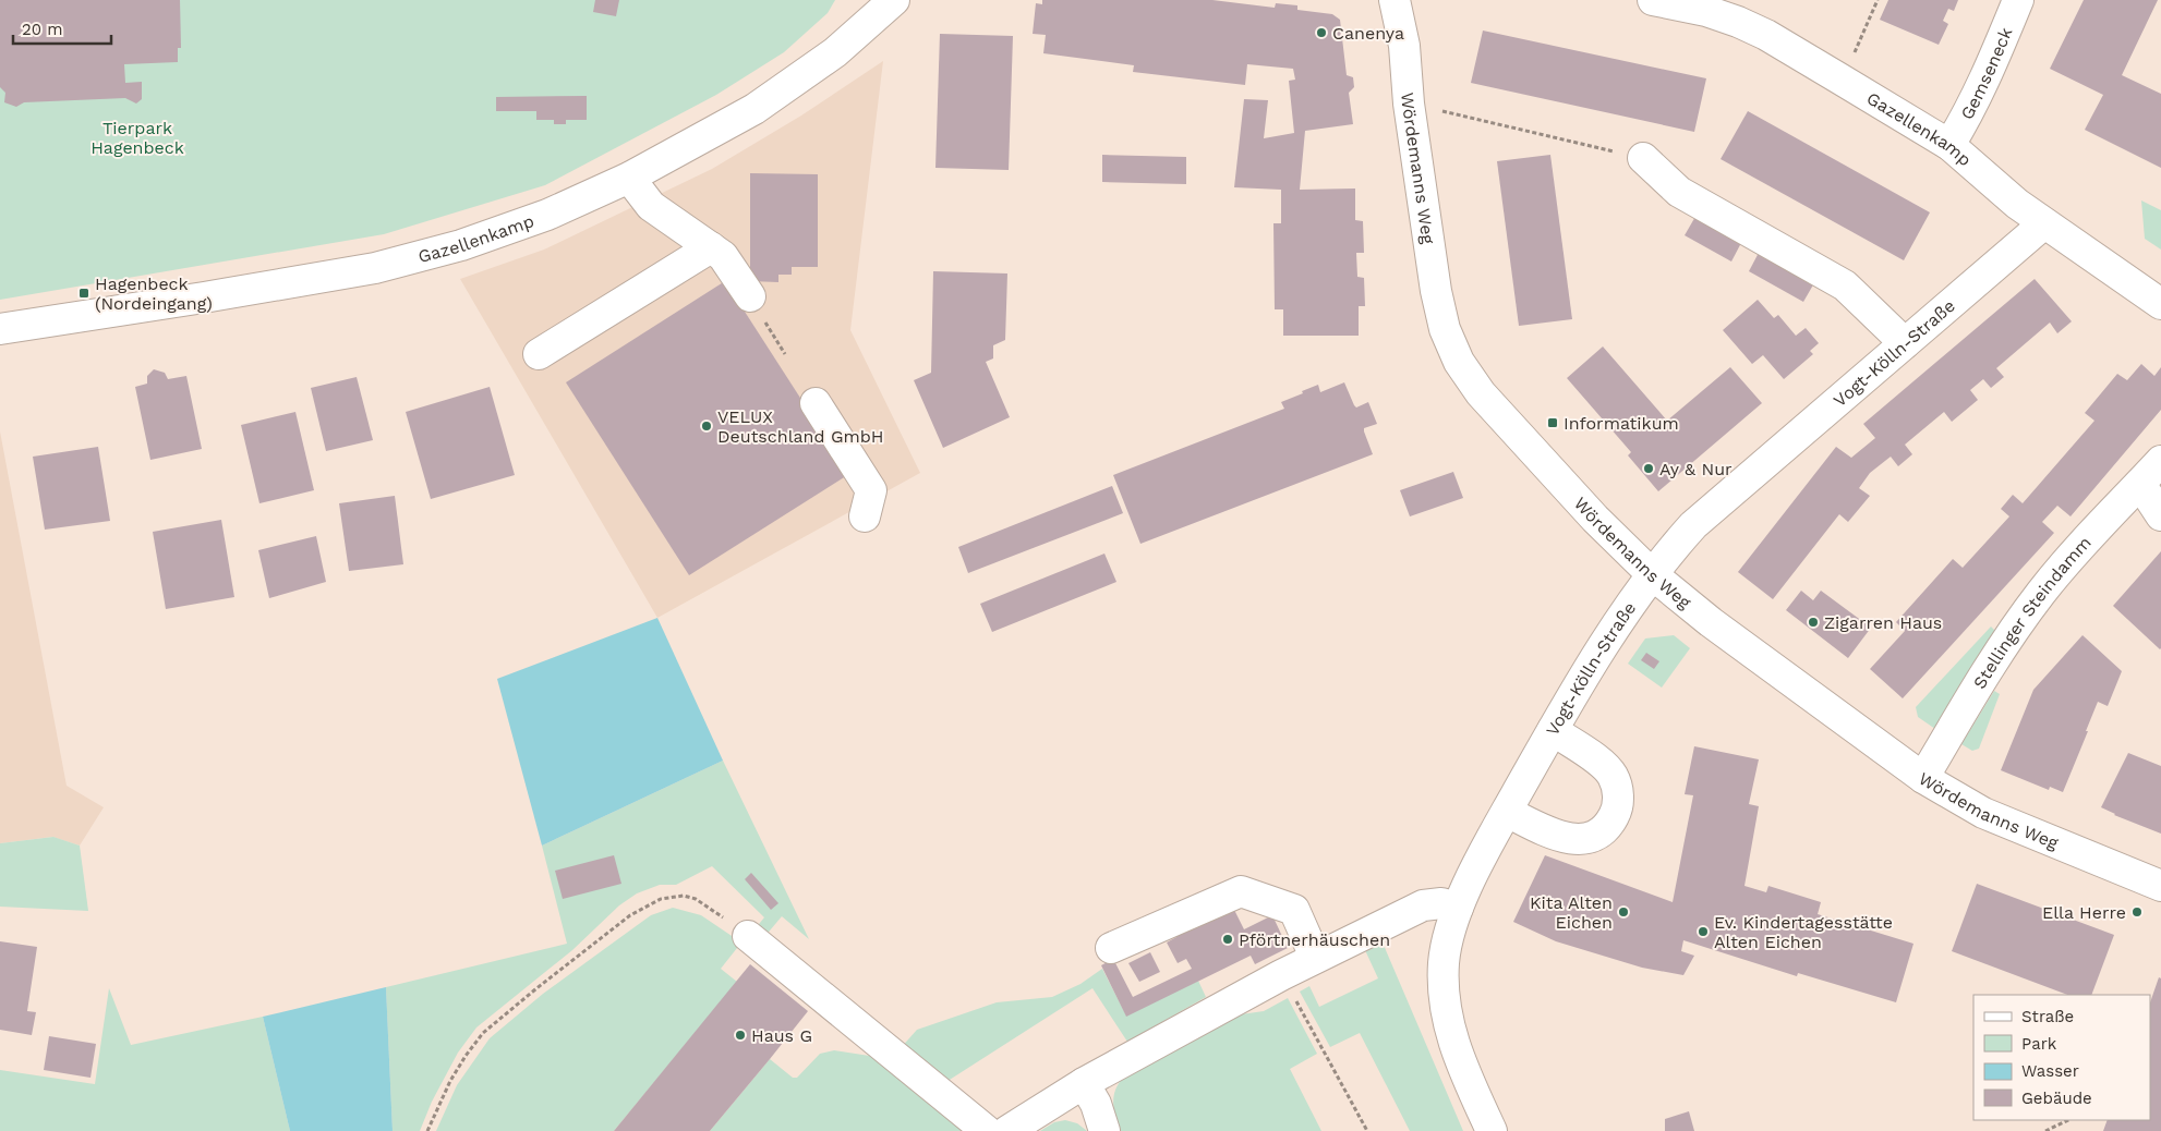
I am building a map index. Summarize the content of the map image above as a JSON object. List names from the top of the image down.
{
  "streets": {
    "street": [
      "Gemseneck",
      "Gazellenkamp",
      "Wördemanns Weg",
      "Vogt-Kölln-Straße",
      "Stellinger Steindamm"
    ]
  },
  "crossings": [
    ["Gemseneck", "Gazellenkamp"],
    ["Gazellenkamp", "Vogt-Kölln-Straße"],
    ["Wördemanns Weg", "Vogt-Kölln-Straße"],
    ["Wördemanns Weg", "Stellinger Steindamm"]
  ],
  "parks": ["Tierpark Hagenbeck"],
  "places": {
    "other": [
      "Canenya",
      "VELUX Deutschland GmbH",
      "Ay & Nur",
      "Zigarren Haus",
      "Kita Alten Eichen",
      "Ella Herre",
      "Ev. Kindertagesstätte Alten Eichen",
      "Pförtnerhäuschen",
      "Haus G"
    ],
    "transit": ["Hagenbeck (Nordeingang)", "Informatikum"]
  },
  "legend": [
    "Straße",
    "Park",
    "Wasser",
    "Gebäude"
  ],
  "scale_bar": "20 m"
}
